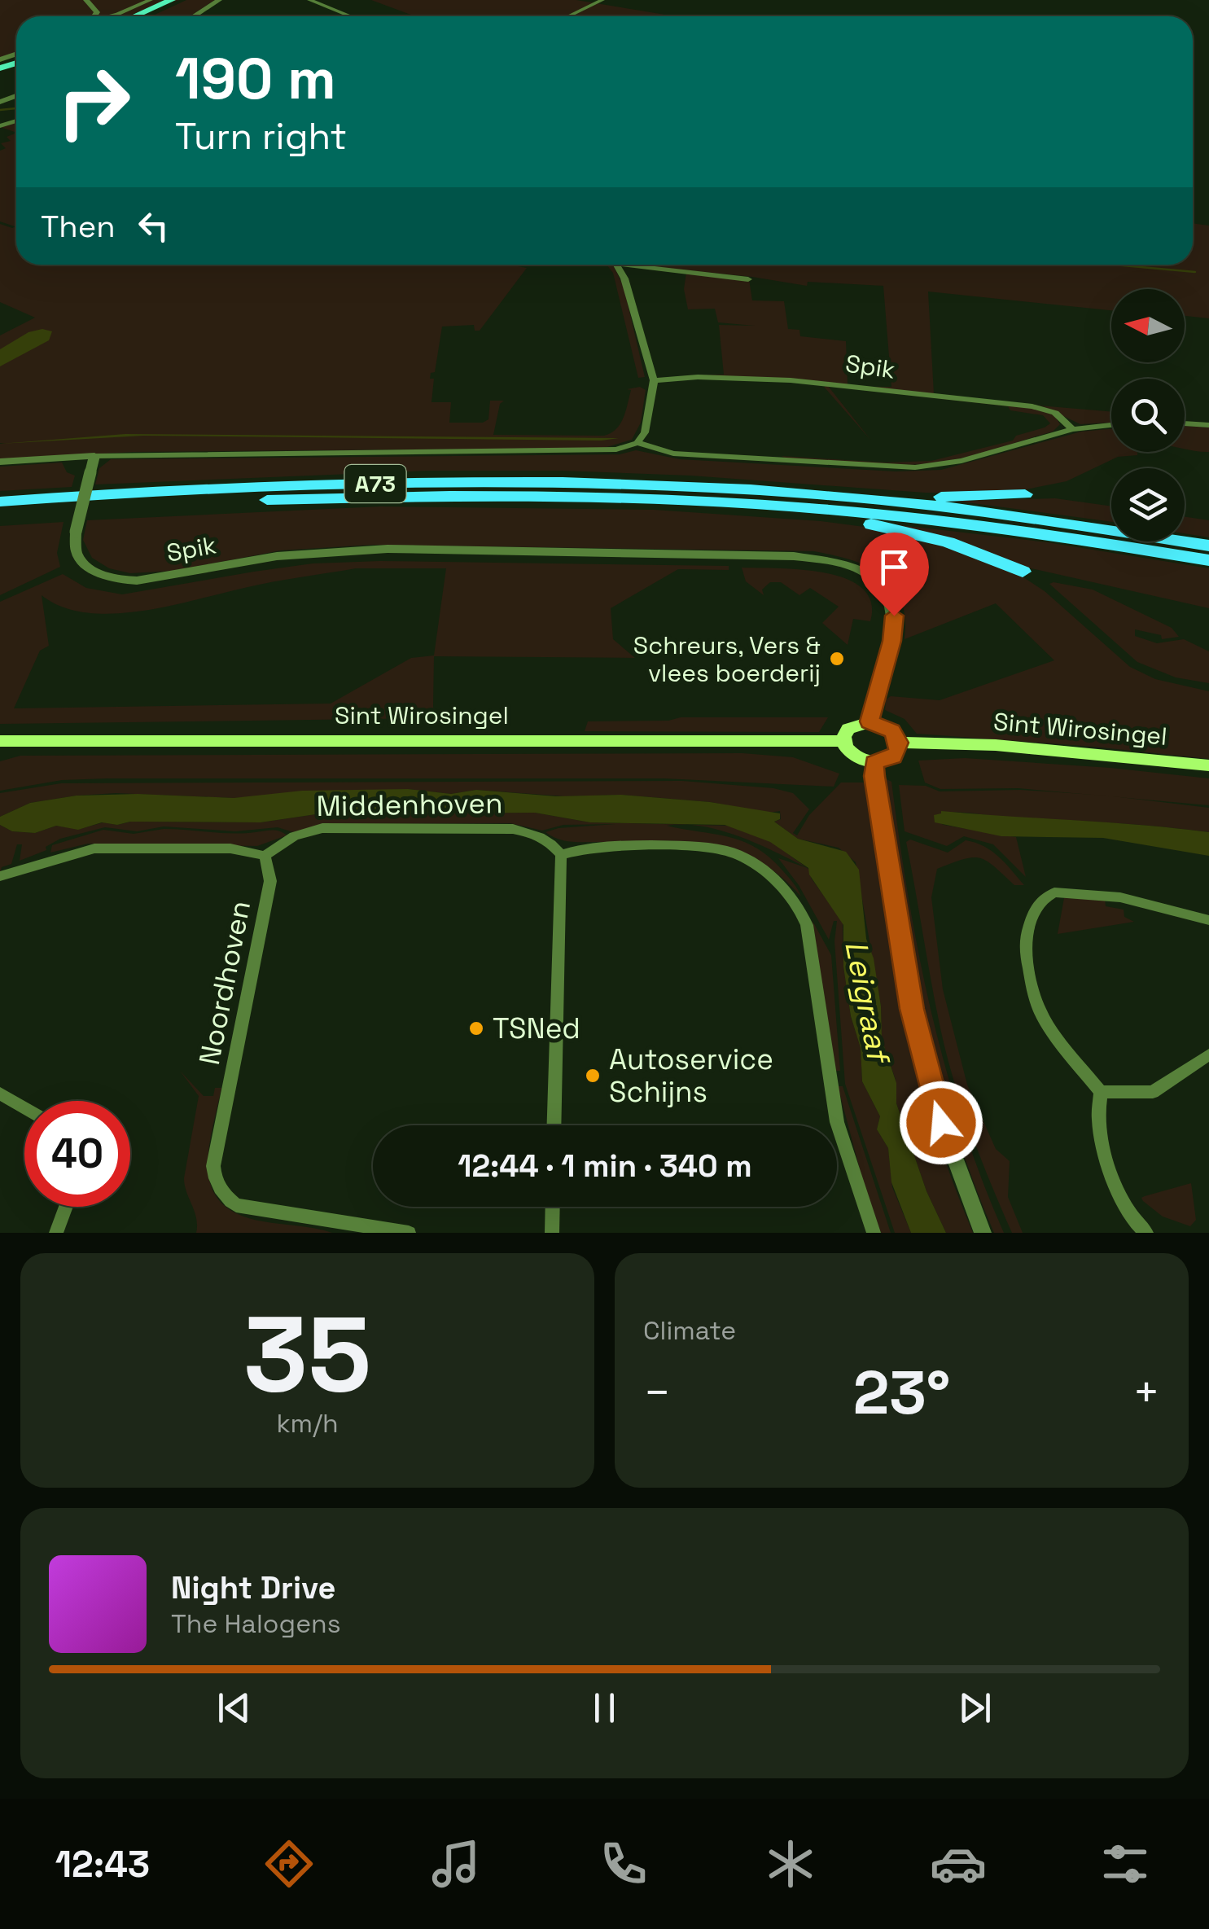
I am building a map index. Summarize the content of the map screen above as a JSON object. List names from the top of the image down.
{
  "streets": {
    "highway": ["A73"],
    "main road": ["Sint Wirosingel"],
    "street": ["Spik", "Middenhoven", "Noordhoven"]
  },
  "crossings": [
    ["Spik", "Sint Wirosingel"],
    ["Middenhoven", "Noordhoven"]
  ],
  "water": ["Leigraaf"],
  "places": ["Schreurs, Vers & vlees boerderij", "TSNed", "Autoservice Schijns"],
  "north": "left",
  "page": {
    "turn": ["190 m", "Turn right"],
    "then": "Then",
    "limit": "40",
    "trip": "12:44 · 1 min · 340 m",
    "tile": [
      ["35", "km/h"],
      "Climate"
    ],
    "heat": ["−", "23°", "+"],
    "song": ["Night Drive", "The Halogens"],
    "tabs": "12:43"
  }
}
